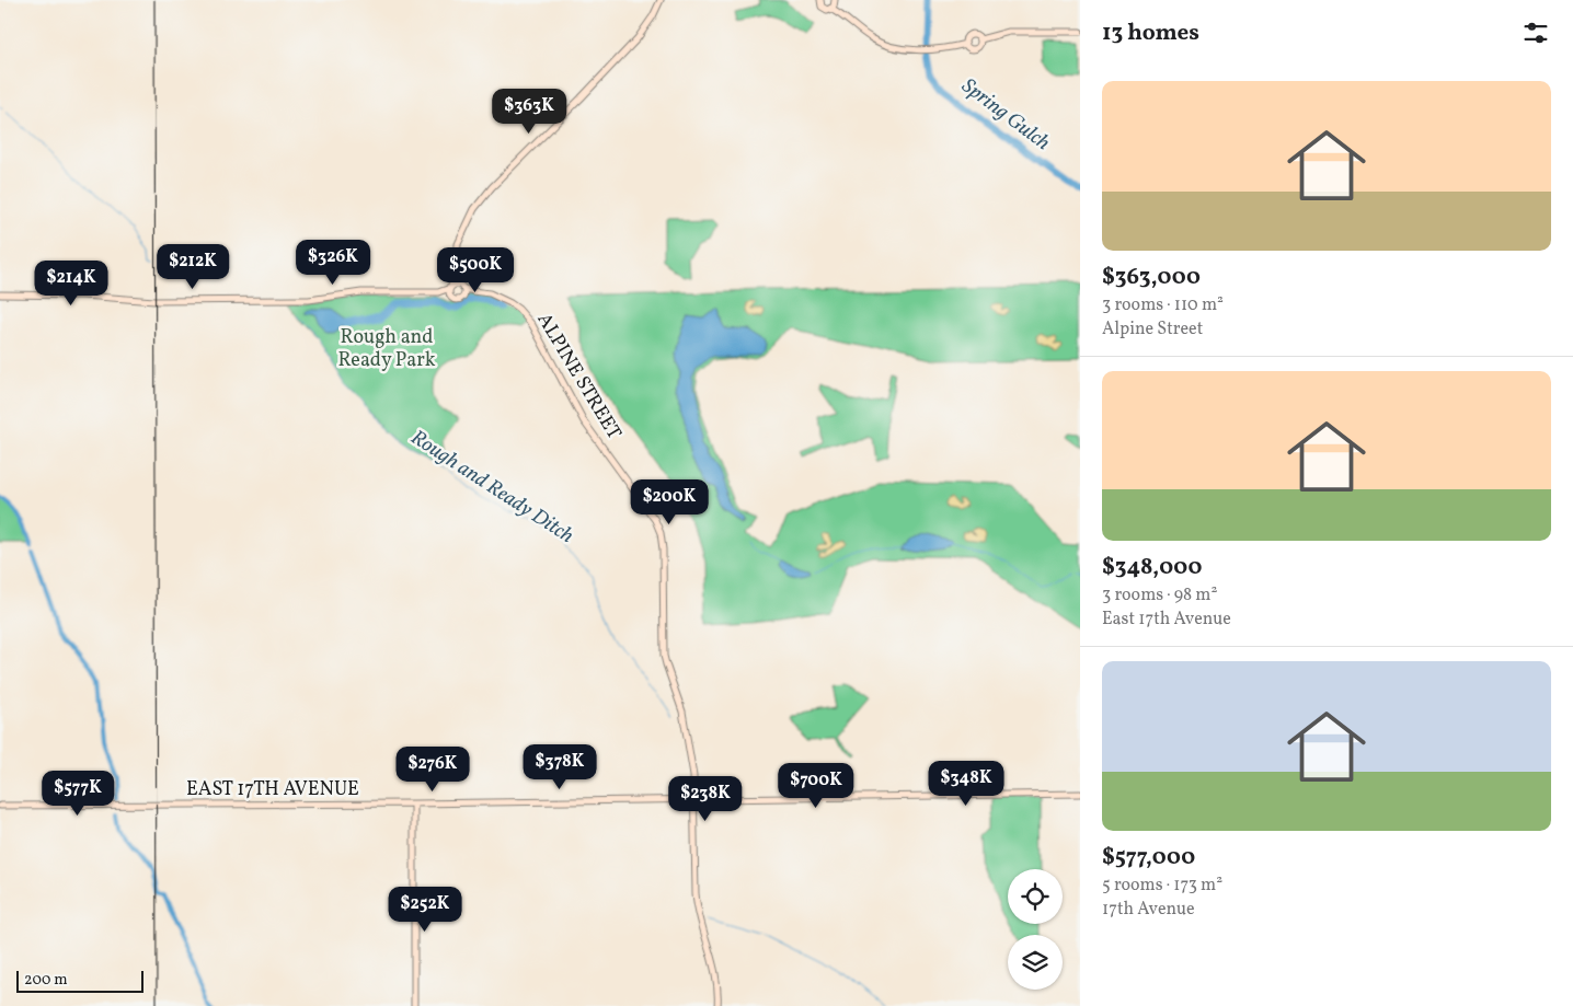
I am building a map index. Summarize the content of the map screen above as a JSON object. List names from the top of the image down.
{
  "streets": {
    "street": ["ALPINE STREET", "EAST 17TH AVENUE"]
  },
  "crossings": [
    ["ALPINE STREET", "EAST 17TH AVENUE"]
  ],
  "water": ["Spring Gulch", "Rough and Ready Ditch"],
  "parks": ["Rough and Ready Park"],
  "scale_bar": "200 m",
  "page": {
    "heading": "13 homes",
    "list": [
      {
        "name": "$363,000",
        "note": "3 rooms · 110 m² · Alpine Street"
      },
      {
        "name": "$348,000",
        "note": "3 rooms · 98 m² · East 17th Avenue"
      },
      {
        "name": "$577,000",
        "note": "5 rooms · 173 m² · 17th Avenue"
      }
    ],
    "price": [
      "$363K",
      "$326K",
      "$212K",
      "$500K",
      "$214K",
      "$200K",
      "$378K",
      "$276K",
      "$348K",
      "$700K",
      "$577K",
      "$238K",
      "$252K"
    ],
    "scale": "200 m"
  }
}
